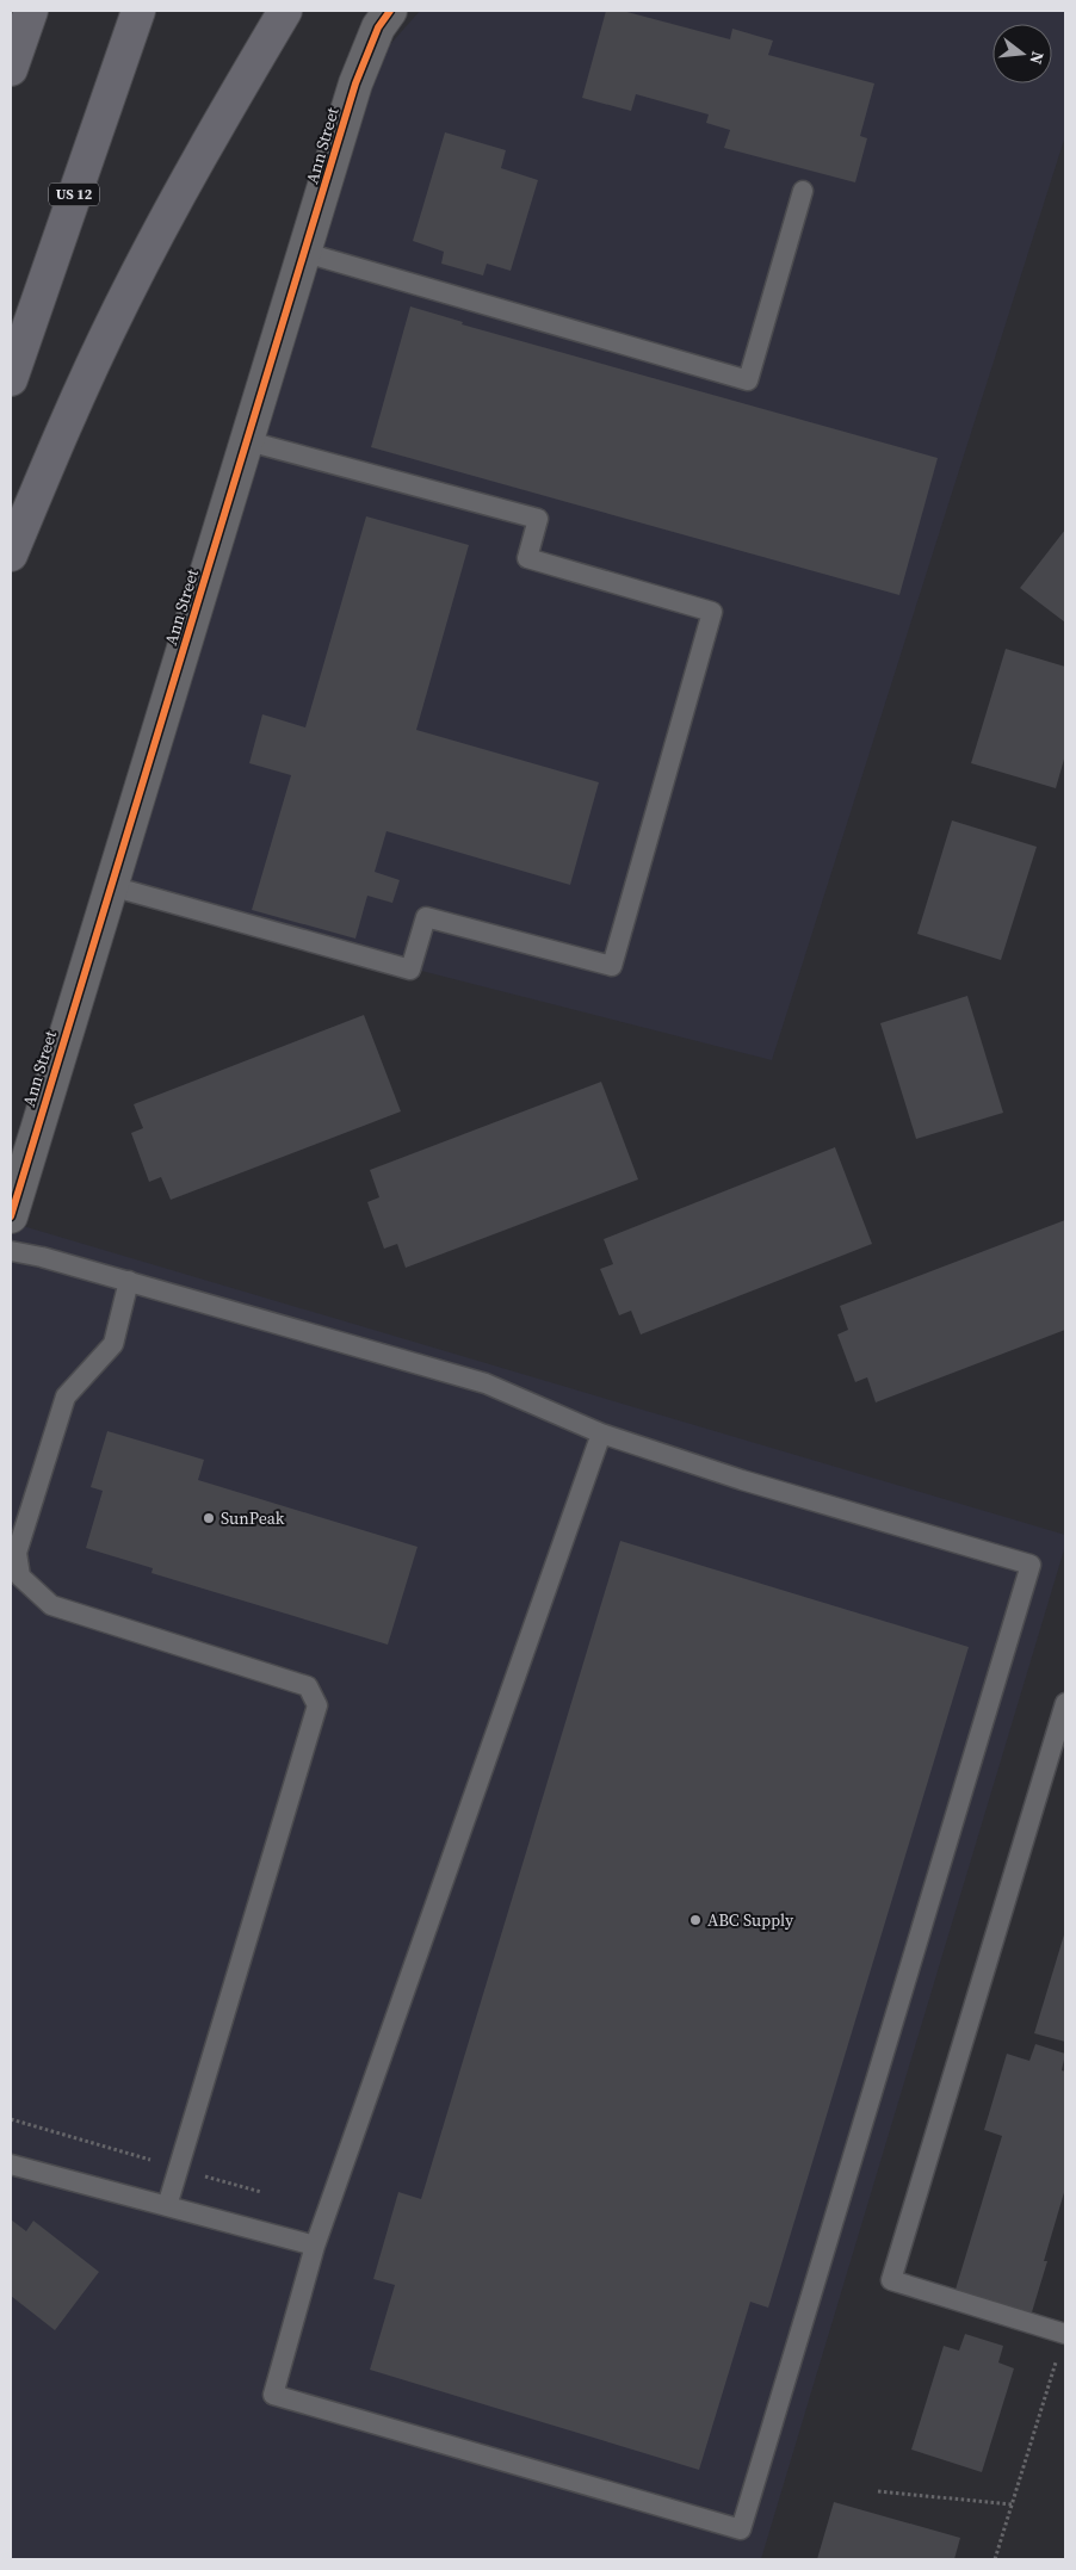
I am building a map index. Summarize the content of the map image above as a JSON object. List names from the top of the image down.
{
  "streets": {
    "highway": ["US 12"],
    "street": ["Ann Street"]
  },
  "places": ["SunPeak", "ABC Supply"],
  "north": "right"
}
